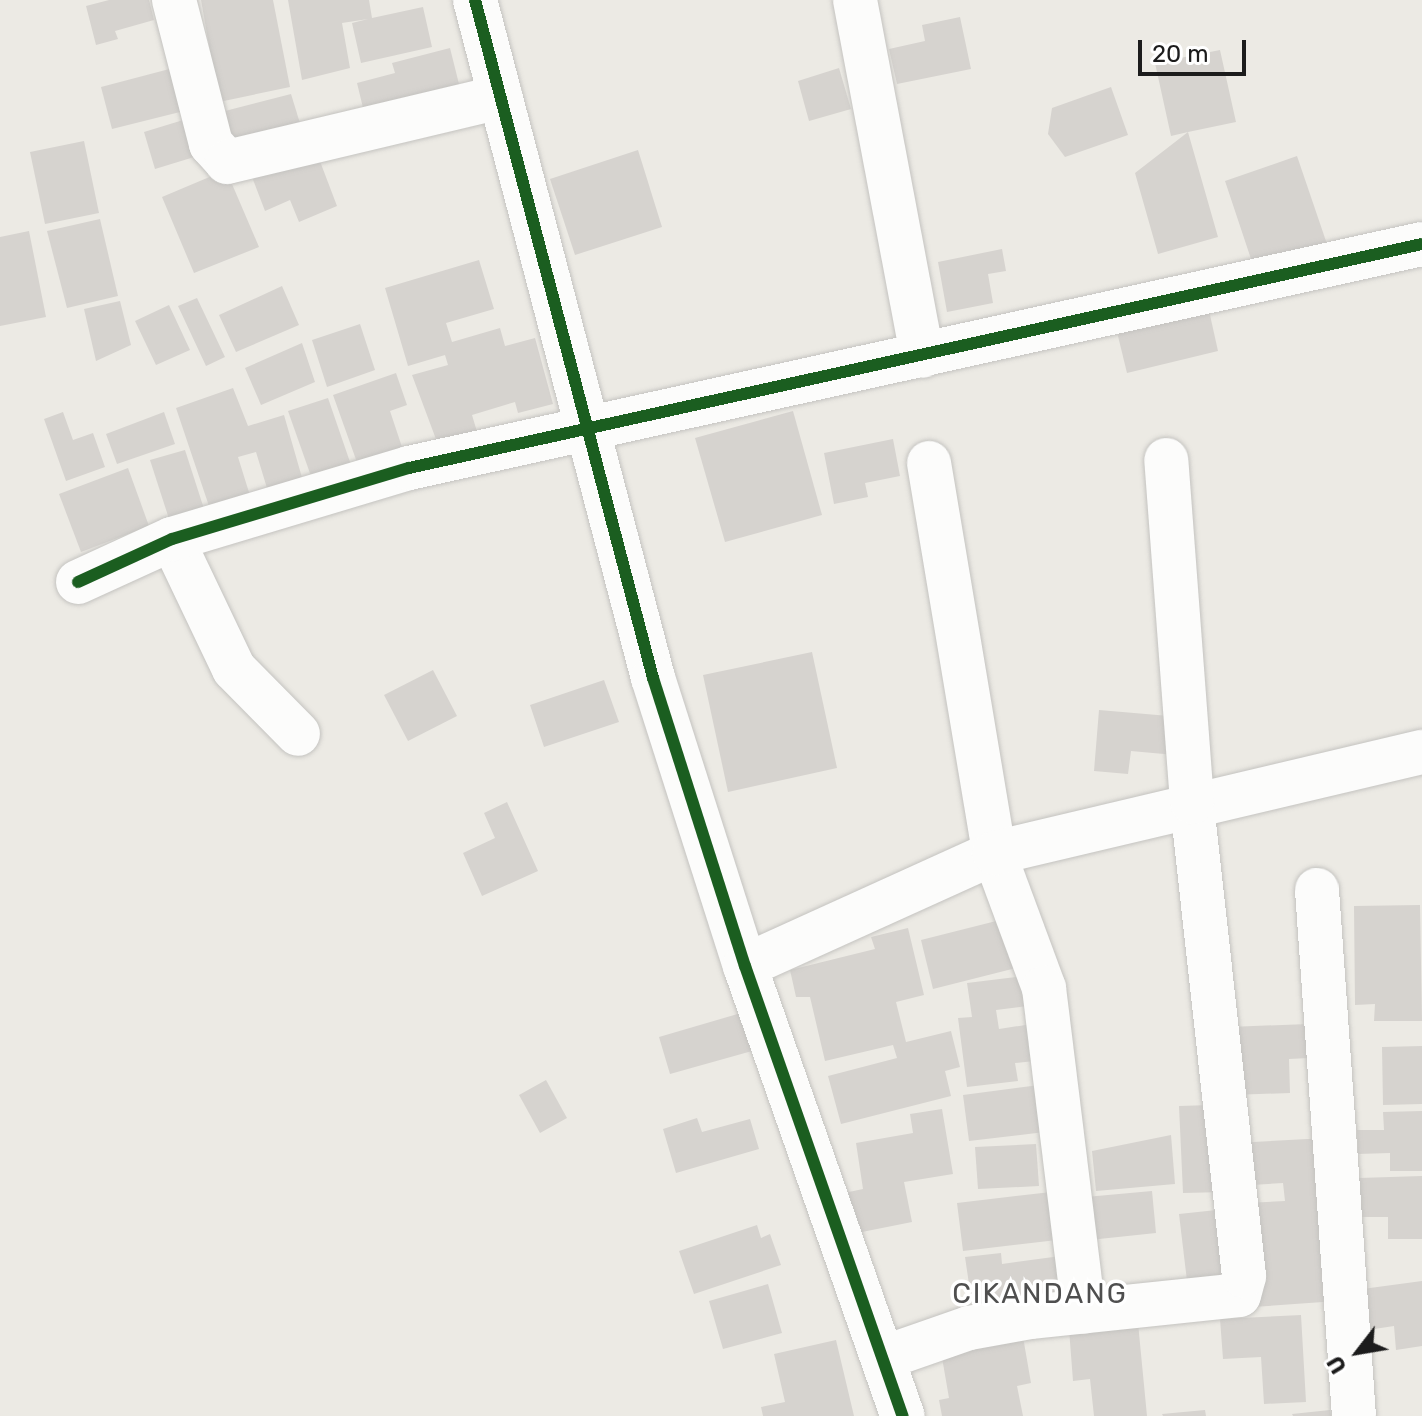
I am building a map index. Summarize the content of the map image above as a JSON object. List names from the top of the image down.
{
  "districts": ["CIKANDANG"],
  "scale_bar": "20 m",
  "north": "bottom left"
}
